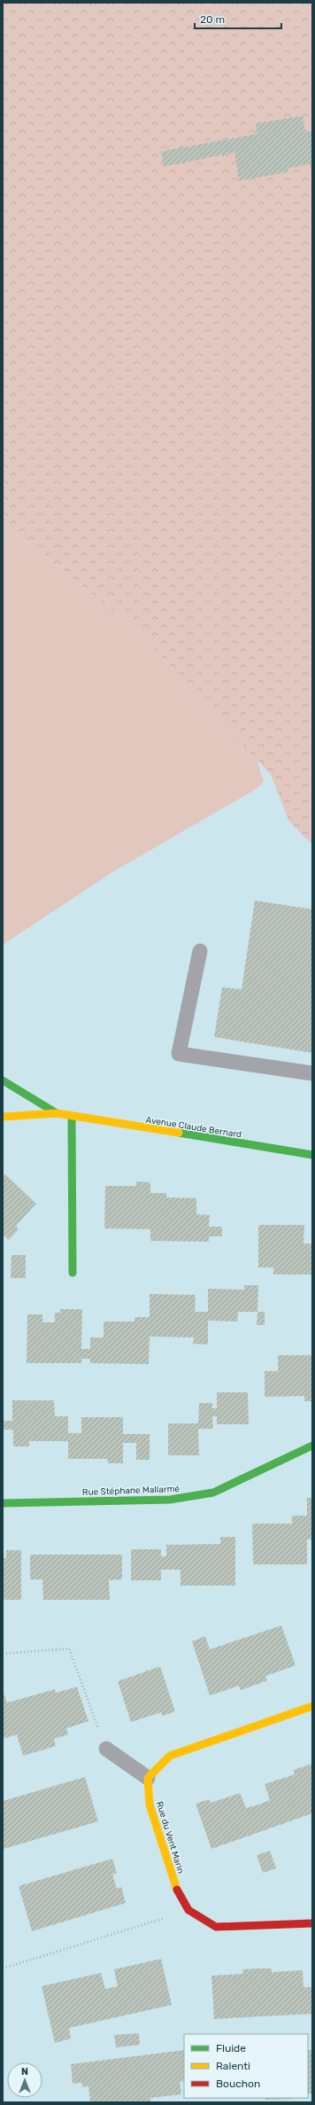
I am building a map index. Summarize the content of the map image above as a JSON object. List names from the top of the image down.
{
  "streets": {
    "street": ["Avenue Claude Bernard", "Rue Stéphane Mallarmé", "Rue du Vent Marin"]
  },
  "legend": ["Fluide", "Ralenti", "Bouchon"],
  "scale_bar": "20 m",
  "north": "top"
}
